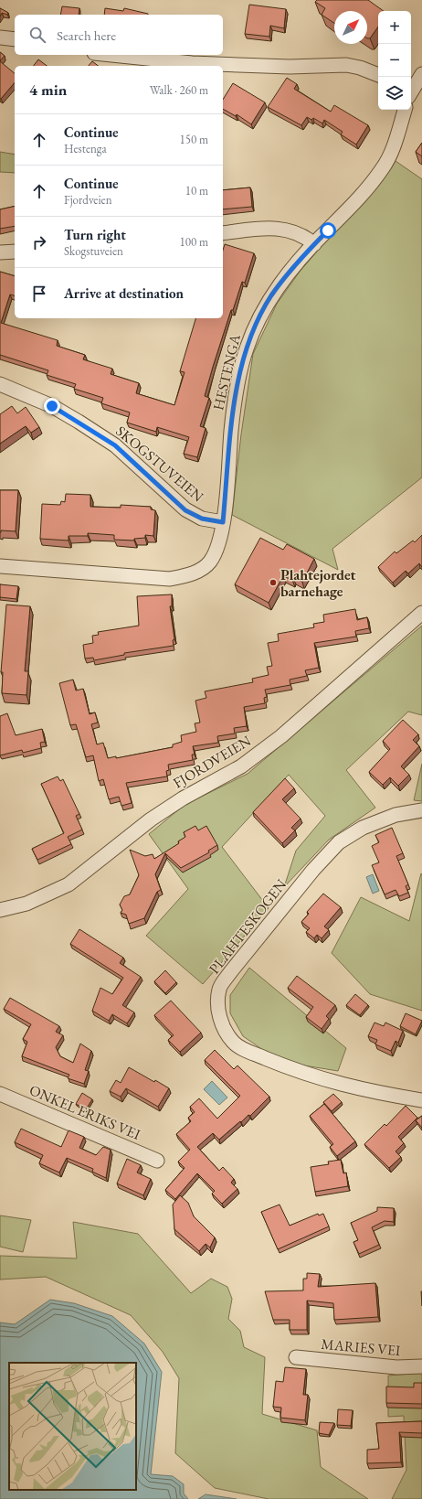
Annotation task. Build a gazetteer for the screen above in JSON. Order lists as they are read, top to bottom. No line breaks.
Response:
{"streets":{"street":["HESTENGA","SKOGSTUVEIEN","FJORDVEIEN","PLAHTESKOGEN","ONKEL ERIKS VEI","MARIES VEI"]},"crossings":[["HESTENGA","SKOGSTUVEIEN"]],"places":["Plahtejordet barnehage"],"north":"top right","page":{"map_buttons":["+","−"],"search":"Search here","heading":["4 min","Walk · 260 m"],"list":[["Continue","Hestenga","150 m"],["Continue","Fjordveien","10 m"],["Turn right","Skogstuveien","100 m"],"Arrive at destination"]}}
